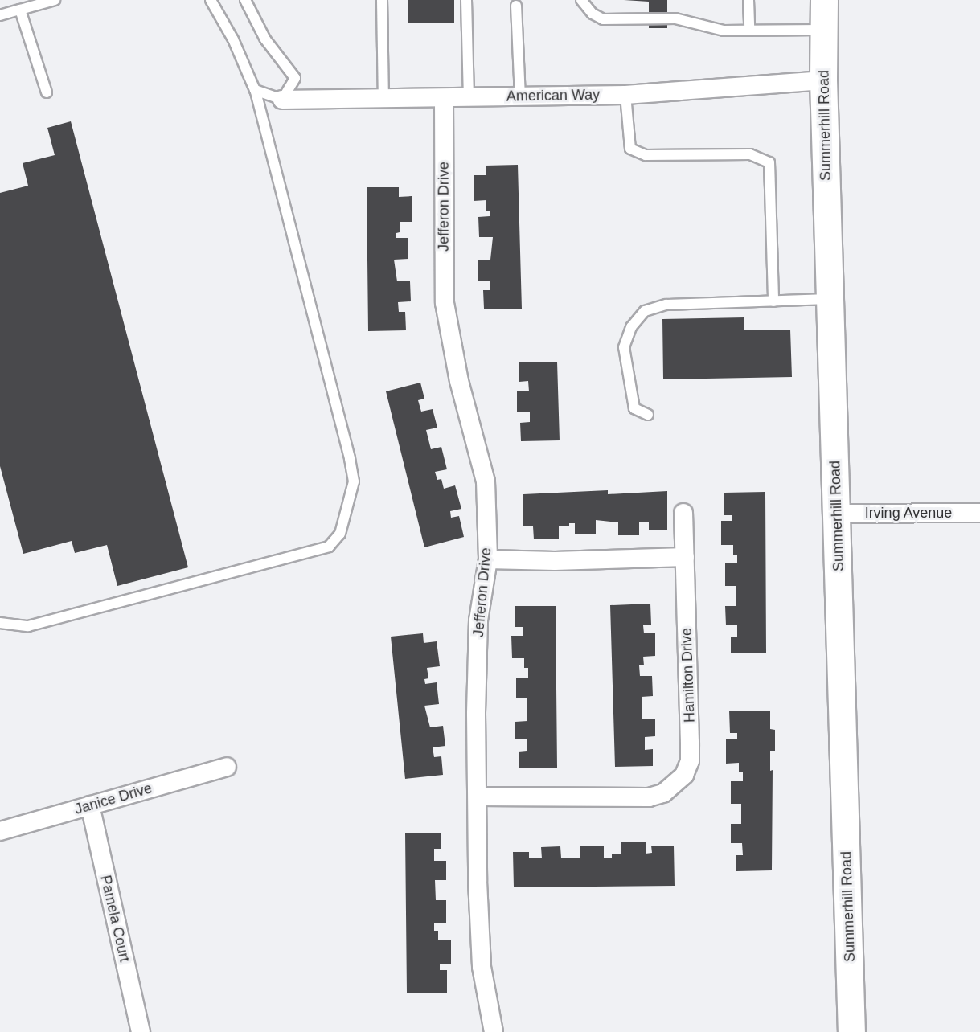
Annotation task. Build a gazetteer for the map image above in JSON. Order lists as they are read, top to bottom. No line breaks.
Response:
{"streets":{"main road":["Summerhill Road"],"street":["American Way","Jefferon Drive","Irving Avenue","Hamilton Drive","Janice Drive","Pamela Court"]},"crossings":[["American Way","Summerhill Road"],["American Way","Jefferon Drive"],["Summerhill Road","Irving Avenue"],["Jefferon Drive","Hamilton Drive"],["Janice Drive","Pamela Court"]]}
